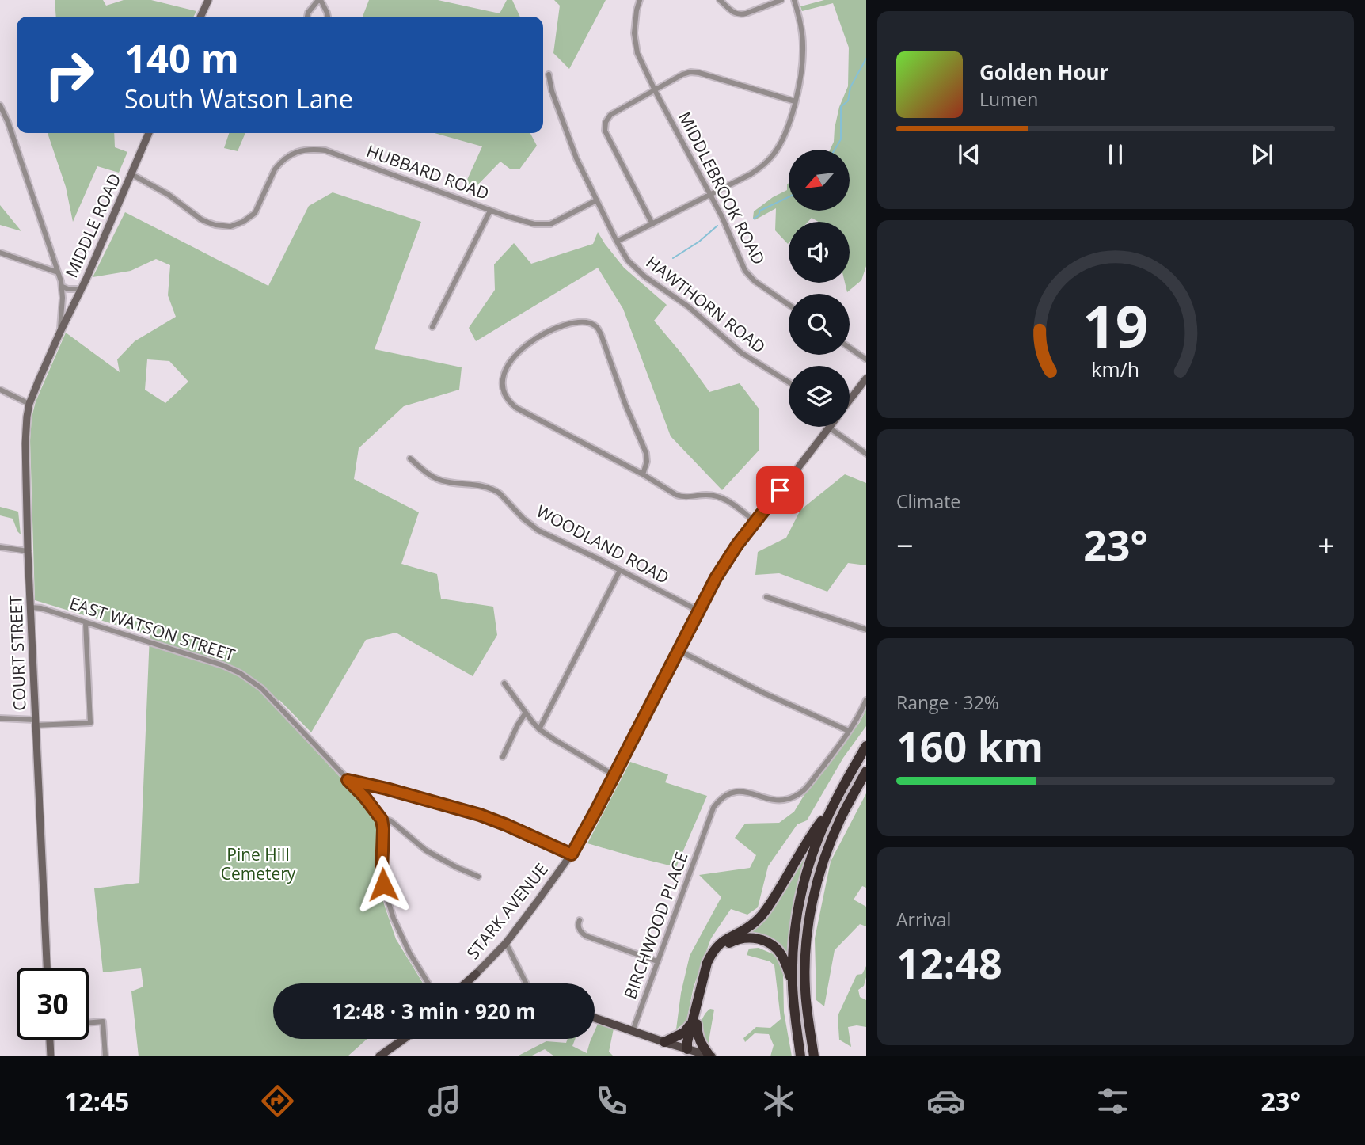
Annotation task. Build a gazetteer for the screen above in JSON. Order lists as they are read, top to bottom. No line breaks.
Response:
{"streets":{"main road":["STARK AVENUE"],"street":["HUBBARD ROAD","MIDDLEBROOK ROAD","MIDDLE ROAD","HAWTHORN ROAD","WOODLAND ROAD","EAST WATSON STREET","COURT STREET","BIRCHWOOD PLACE"]},"crossings":[["HUBBARD ROAD","MIDDLE ROAD"],["HUBBARD ROAD","HAWTHORN ROAD"],["MIDDLE ROAD","COURT STREET"],["WOODLAND ROAD","STARK AVENUE"],["EAST WATSON STREET","COURT STREET"]],"parks":["Pine Hill Cemetery"],"north":"bottom left","page":{"turn":["140 m","South Watson Lane"],"song":["Golden Hour","Lumen"],"tile":["Climate",["Range · 32%","160 km"],["Arrival","12:48"]],"heat":["−","23°","+"],"limit":"30","trip":"12:48 · 3 min · 920 m","tabs":["12:45","23°"],"gauge":["19","km/h"]}}
